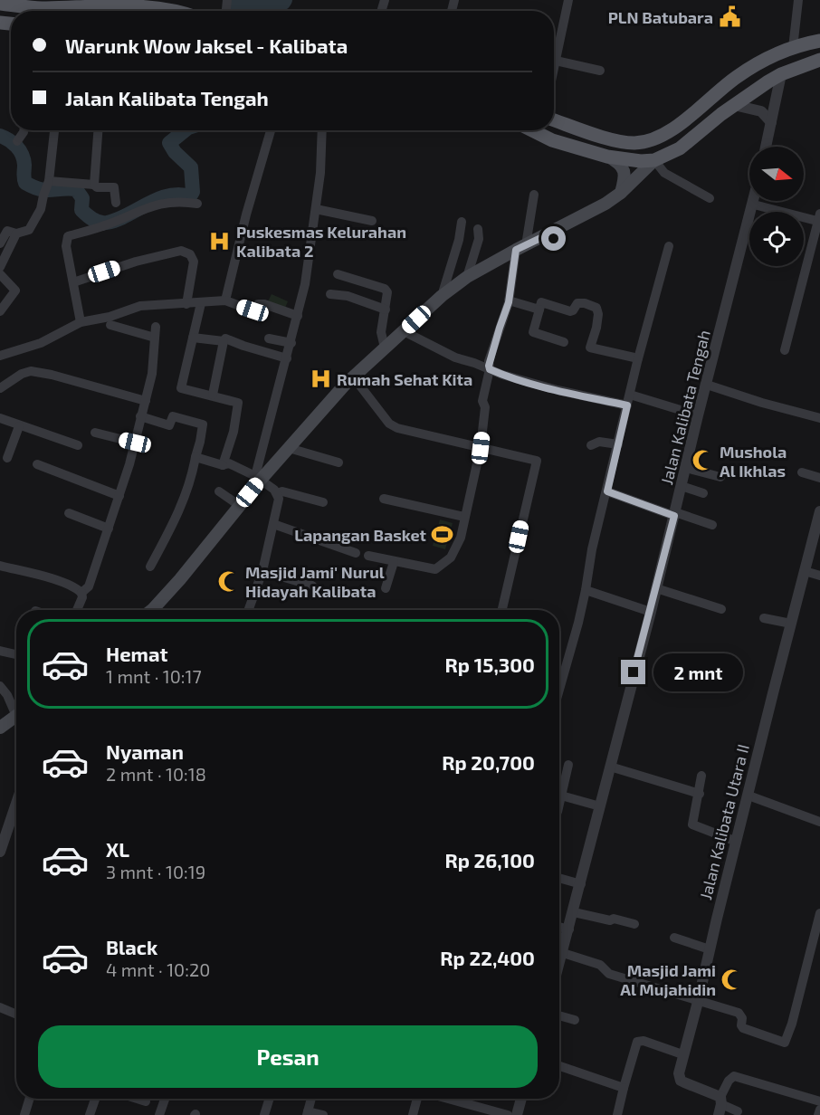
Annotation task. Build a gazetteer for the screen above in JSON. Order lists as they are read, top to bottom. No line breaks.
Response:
{"streets":{"street":["Jalan Kalibata Tengah","Jalan Kalibata Utara II"]},"places":{"public building":["PLN Batubara"],"hospital":["Puskesmas Kelurahan Kalibata 2","Rumah Sehat Kita"],"mosque":["Mushola Al Ikhlas","Masjid Jami' Nurul Hidayah Kalibata","Masjid Jami Al Mujahidin"],"sports":["Lapangan Basket"]},"north":"right","page":{"banner":["Warunk Wow Jaksel - Kalibata","Jalan Kalibata Tengah"],"list":[{"name":"Hemat","note":"1 mnt · 10:17","value":"Rp 15,300"},{"name":"Nyaman","note":"2 mnt · 10:18","value":"Rp 20,700"},{"name":"XL","note":"3 mnt · 10:19","value":"Rp 26,100"},{"name":"Black","note":"4 mnt · 10:20","value":"Rp 22,400"}],"bubble":"2 mnt","buttons":"Pesan"}}
